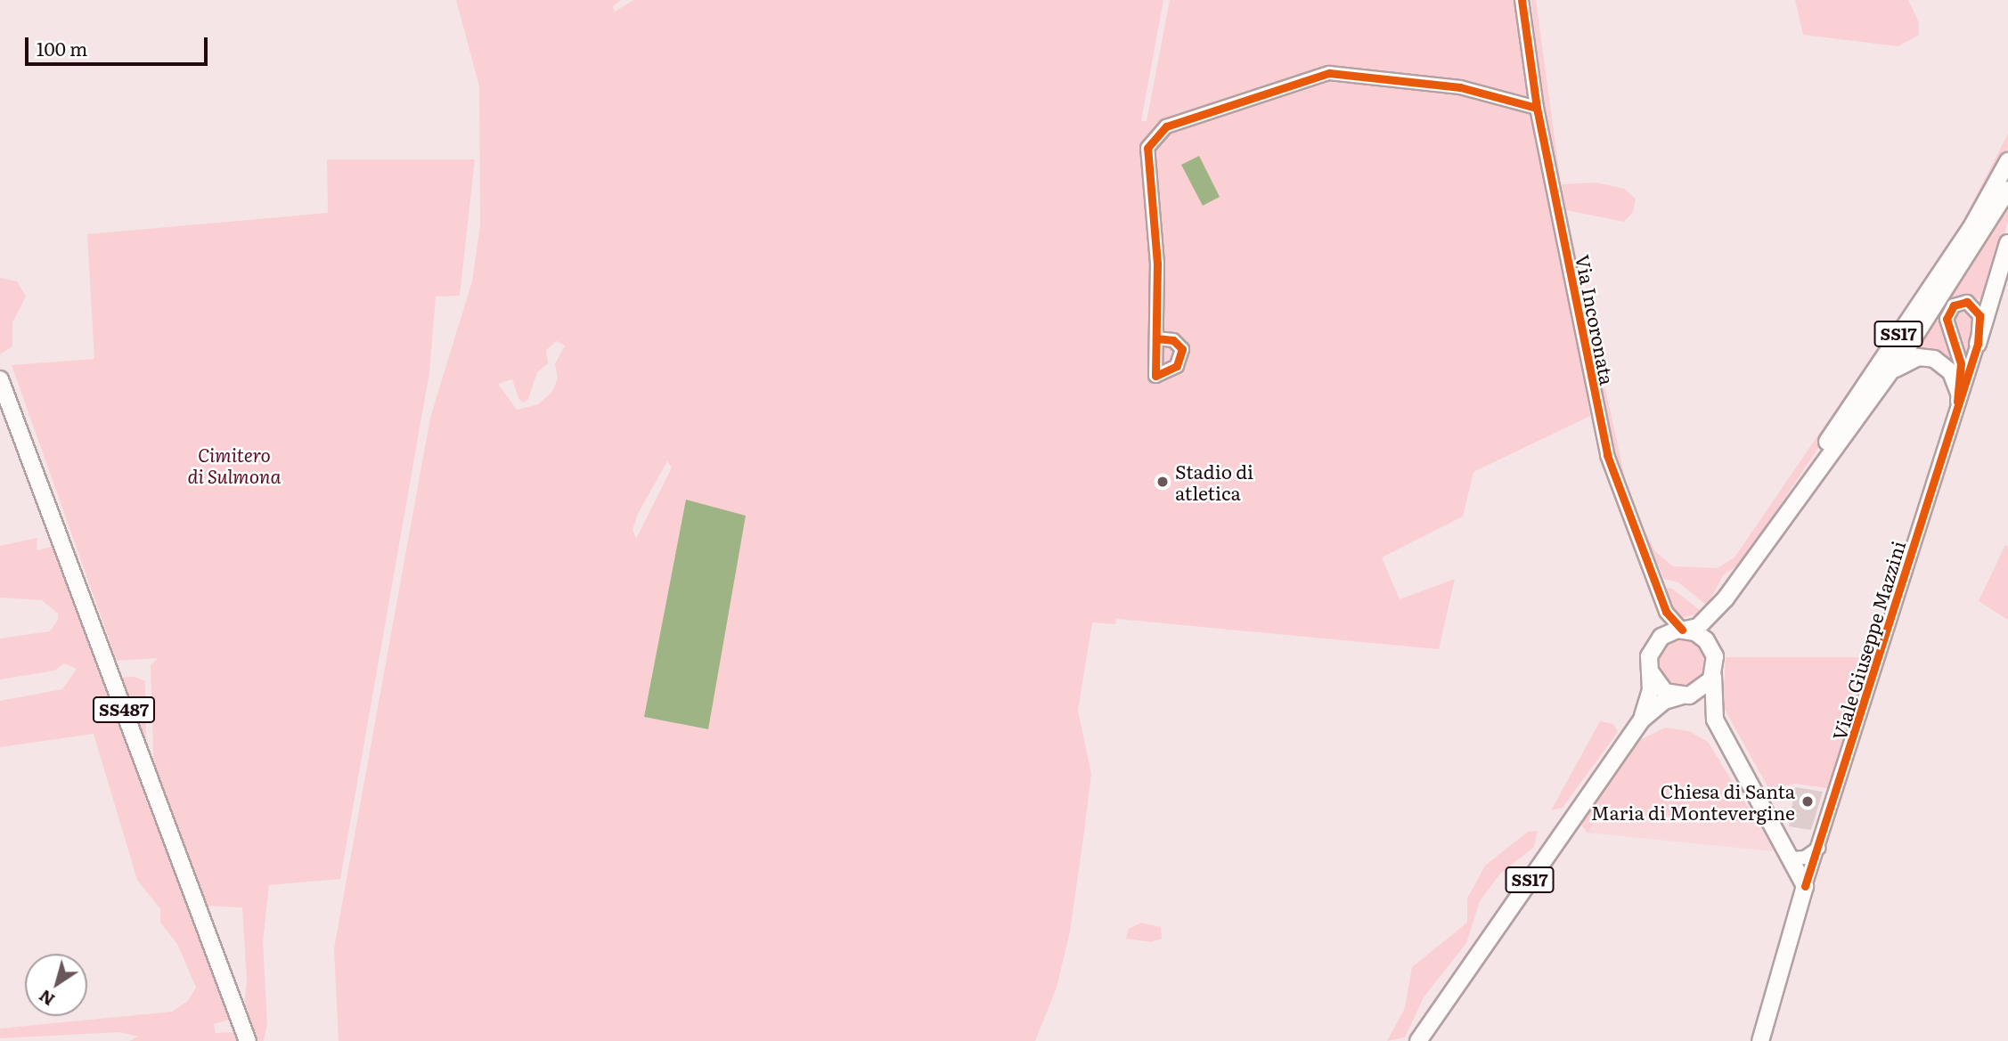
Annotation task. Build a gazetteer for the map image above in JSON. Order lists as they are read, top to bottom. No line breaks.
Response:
{"streets":{"main road":["SS17","Viale Giuseppe Mazzini","SS487"],"street":["Via Incoronata"]},"crossings":[["Via Incoronata","SS17"]],"parks":["Cimitero di Sulmona"],"places":["Stadio di atletica","Chiesa di Santa Maria di Montevergine"],"scale_bar":"100 m","north":"bottom left"}
